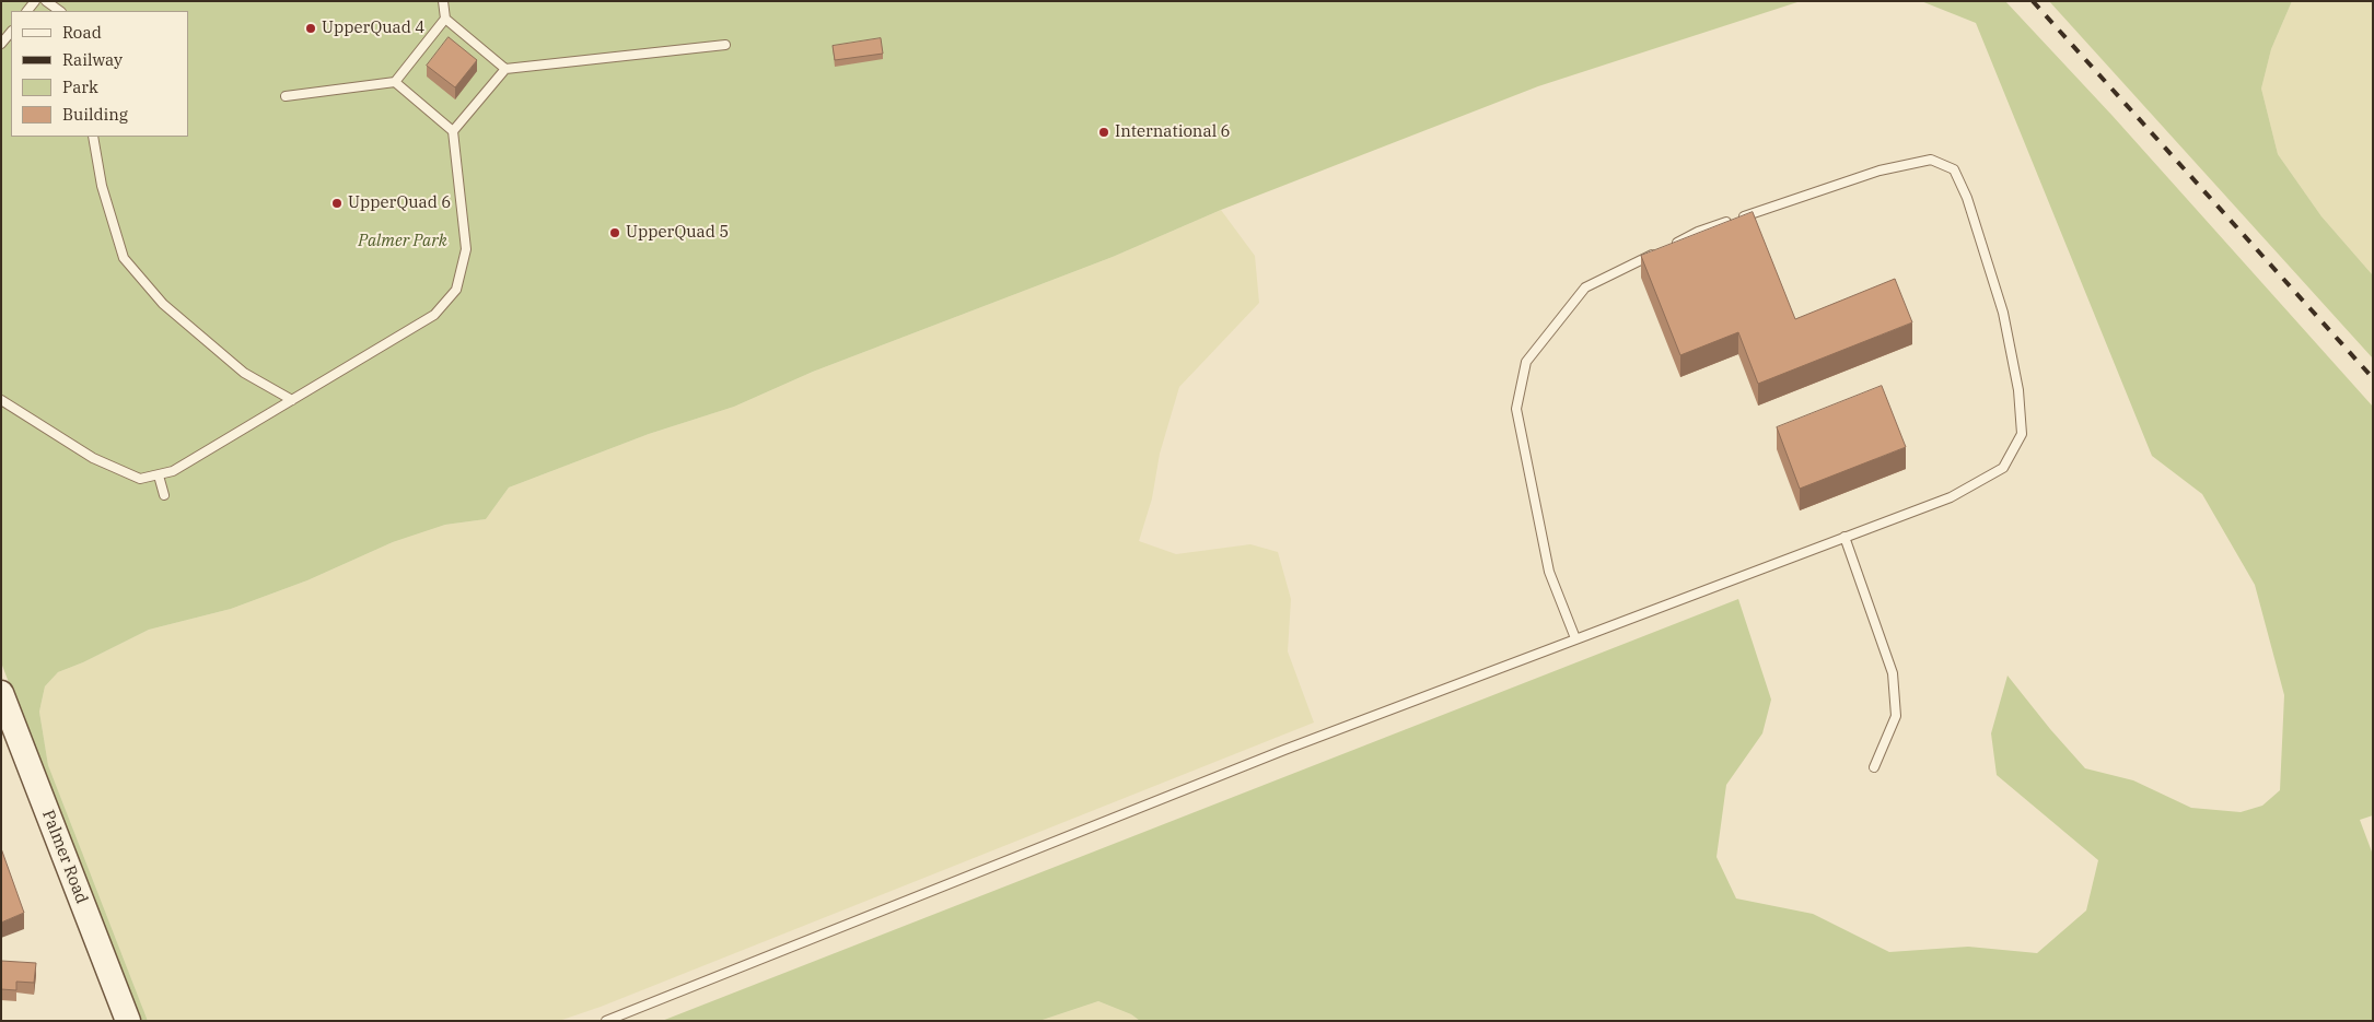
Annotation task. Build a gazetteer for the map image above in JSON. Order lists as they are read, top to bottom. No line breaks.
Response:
{"streets":{"street":["Palmer Road"]},"parks":["Palmer Park"],"places":["UpperQuad 4","International 6","UpperQuad 6","UpperQuad 5"],"legend":["Road","Railway","Park","Building"]}
